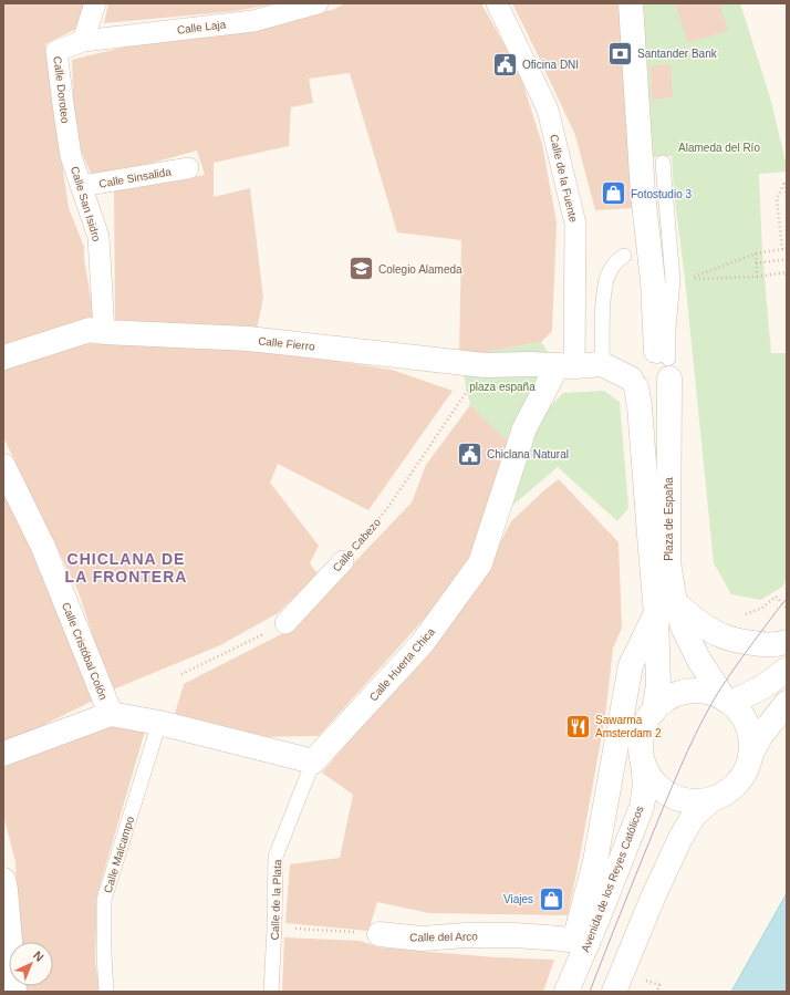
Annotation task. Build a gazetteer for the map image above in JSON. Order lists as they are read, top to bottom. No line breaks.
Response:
{"streets":{"street":["Calle Laja","Calle Doroteo","Calle Sinsalida","Calle de la Fuente","Calle San Isidro","Calle Fierro","Plaza de España","Calle Cabezo","Calle Cristóbal Colón","Calle Huerta Chica","Avenida de los Reyes Católicos","Calle del Arco"],"lane":["Calle Malcampo","Calle de la Plata"]},"crossings":[["Calle Laja","Calle Doroteo"],["Calle Doroteo","Calle San Isidro"],["Calle Sinsalida","Calle San Isidro"],["Calle de la Fuente","Calle Fierro"],["Calle de la Fuente","Calle Huerta Chica"],["Calle San Isidro","Calle Fierro"],["Calle Fierro","Calle Cabezo"],["Calle Fierro","Calle Huerta Chica"],["Plaza de España","Avenida de los Reyes Católicos"],["Calle Huerta Chica","Calle de la Plata"],["Avenida de los Reyes Católicos","Calle del Arco"]],"districts":["CHICLANA DE LA FRONTERA"],"parks":["Alameda del Río","plaza españa"],"places":{"bank":["Santander Bank"],"public building":["Oficina DNI","Chiclana Natural"],"shop":["Fotostudio 3","Viajes"],"school or university":["Colegio Alameda"],"restaurant":["Sawarma Amsterdam 2"]},"north":"top right"}
